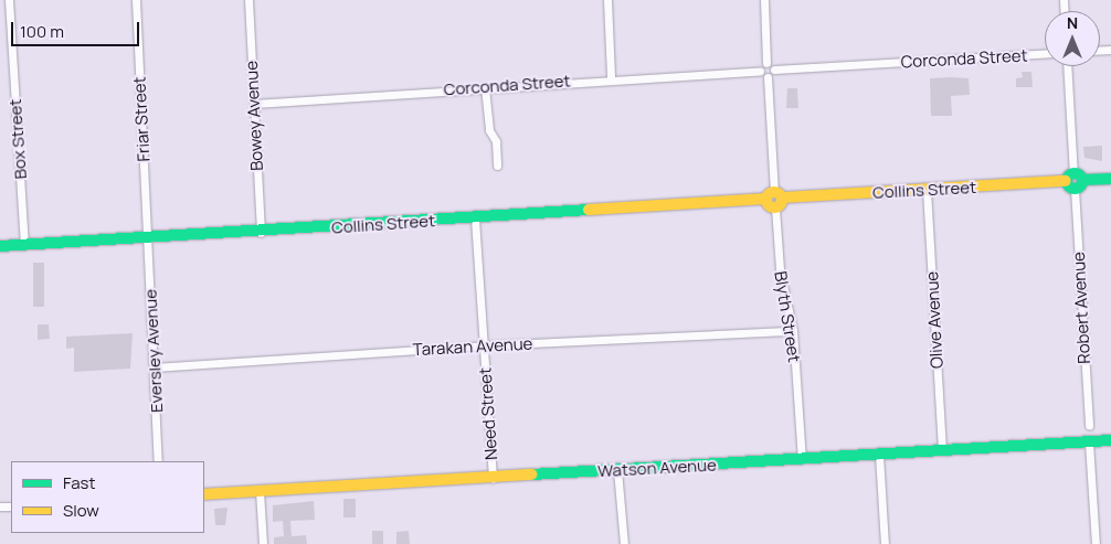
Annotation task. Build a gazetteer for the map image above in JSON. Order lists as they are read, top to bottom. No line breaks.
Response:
{"streets":{"street":["Corconda Street","Bowey Avenue","Friar Street","Box Street","Collins Street","Robert Avenue","Blyth Street","Olive Avenue","Tarakan Avenue","Eversley Avenue","Need Street","Watson Avenue"]},"crossings":[["Corconda Street","Bowey Avenue"],["Bowey Avenue","Collins Street"],["Friar Street","Collins Street"],["Friar Street","Eversley Avenue"],["Box Street","Collins Street"],["Collins Street","Robert Avenue"],["Collins Street","Olive Avenue"],["Collins Street","Eversley Avenue"],["Collins Street","Need Street"],["Blyth Street","Tarakan Avenue"],["Blyth Street","Watson Avenue"],["Olive Avenue","Watson Avenue"],["Tarakan Avenue","Eversley Avenue"],["Tarakan Avenue","Need Street"],["Need Street","Watson Avenue"]],"legend":["Fast","Slow"],"scale_bar":"100 m","north":"top"}
